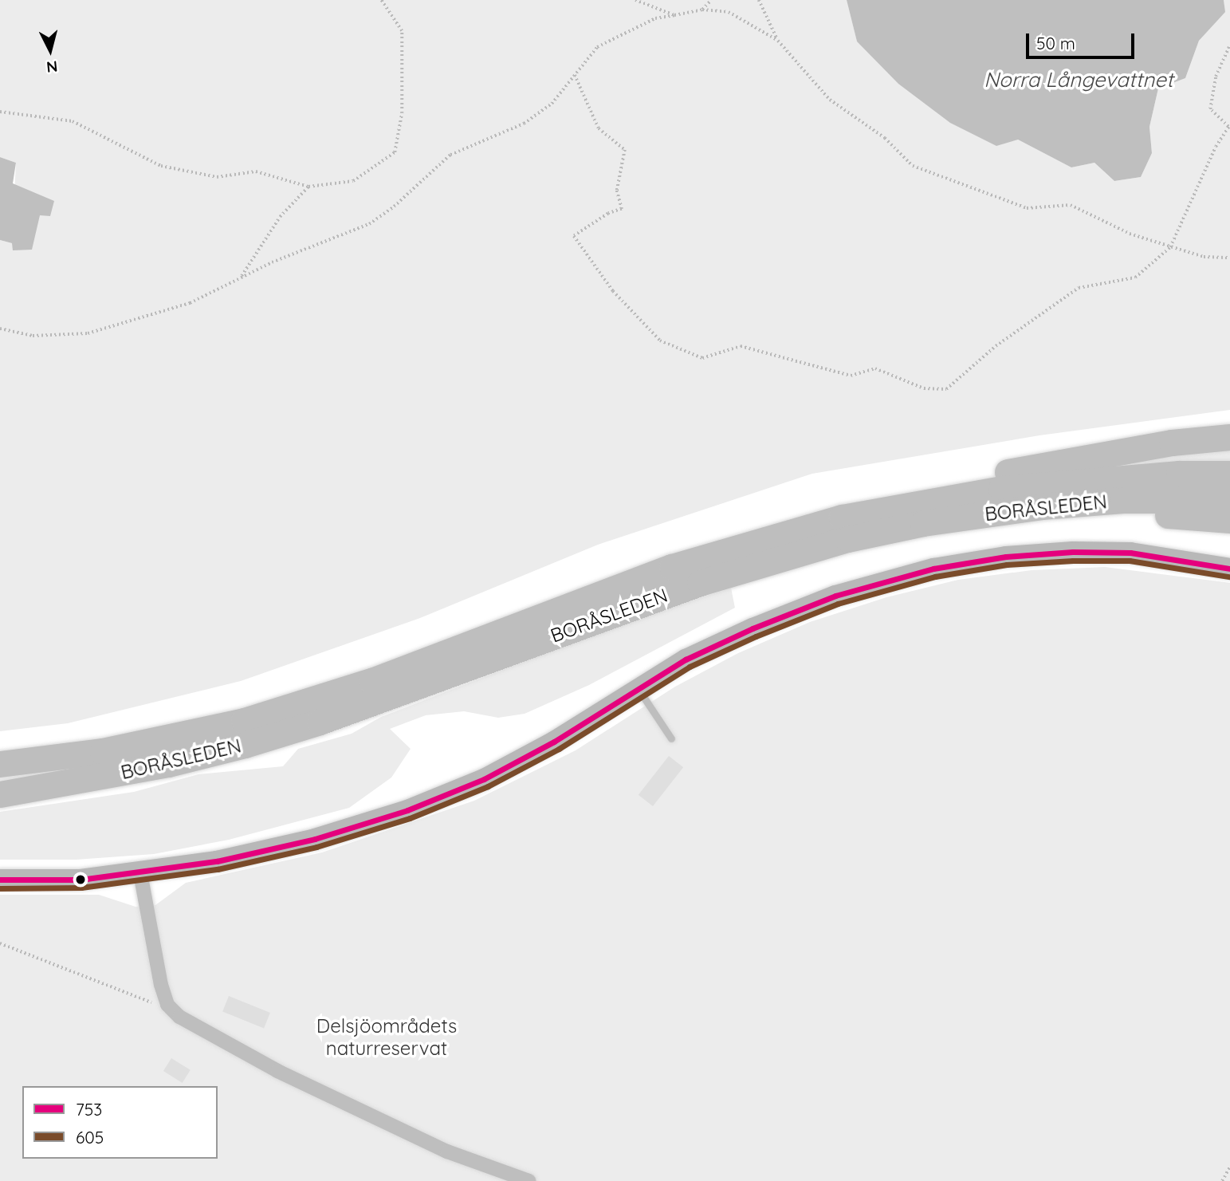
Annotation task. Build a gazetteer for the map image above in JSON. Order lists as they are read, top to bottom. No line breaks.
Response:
{"streets":{"highway":["BORÅSLEDEN"]},"water":["Norra Långevattnet"],"parks":["Delsjöområdets naturreservat"],"lines":["transit line 753","transit line 605"],"legend":["753","605"],"scale_bar":"50 m","north":"bottom"}
